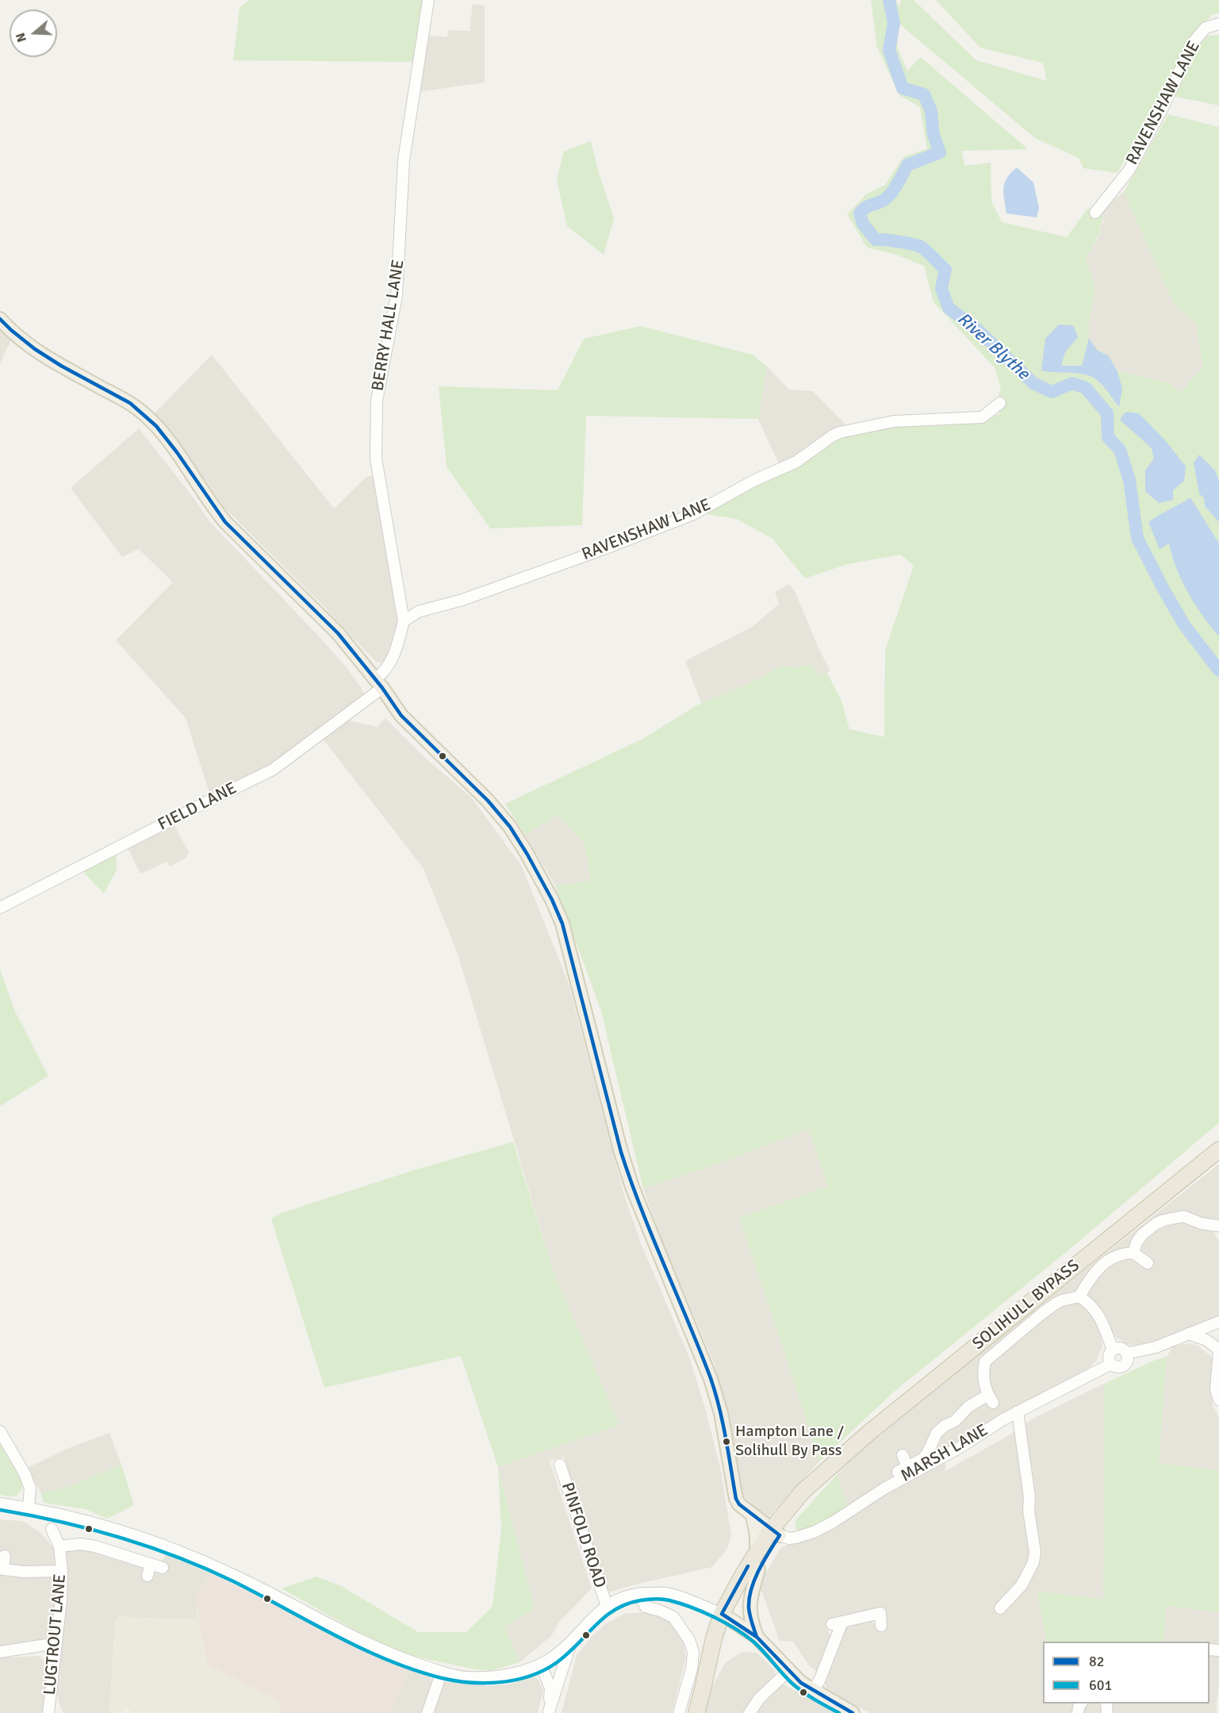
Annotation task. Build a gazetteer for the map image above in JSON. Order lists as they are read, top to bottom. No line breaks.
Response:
{"streets":{"highway":["SOLIHULL BYPASS"],"street":["RAVENSHAW LANE","BERRY HALL LANE","FIELD LANE","MARSH LANE","PINFOLD ROAD","LUGTROUT LANE"]},"crossings":[["RAVENSHAW LANE","BERRY HALL LANE"],["SOLIHULL BYPASS","MARSH LANE"]],"water":["River Blythe"],"places":["Hampton Lane / Solihull By Pass"],"lines":["transit line 82","transit line 601"],"legend":["82","601"],"north":"left"}
